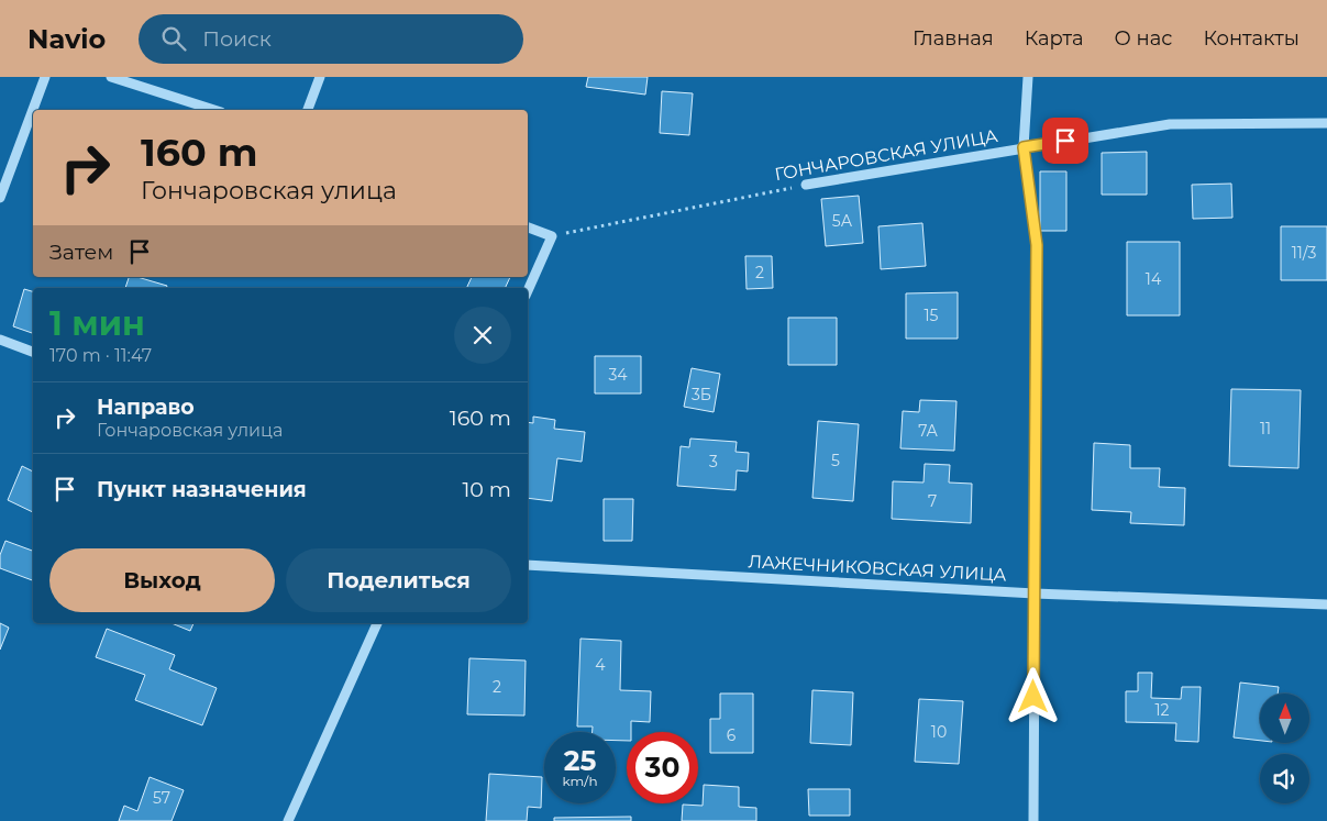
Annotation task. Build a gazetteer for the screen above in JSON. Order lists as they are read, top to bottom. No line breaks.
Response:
{"streets":{"street":["ГОНЧАРОВСКАЯ УЛИЦА","ЛАЖЕЧНИКОВСКАЯ УЛИЦА"]},"house_numbers":["5А","11/3","2","14","15","34","3Б","11","7А","5","3","7","4","2","12","10","6","57"],"north":"top","page":{"header":"Navio","search":"Поиск","nav":["Главная","Карта","О нас","Контакты"],"turn":["160 m","Гончаровская улица"],"then":"Затем","heading":["1 мин","170 m · 11:47"],"list":[{"name":"Направо","note":"Гончаровская улица","value":"160 m"},{"name":"Пункт назначения","value":"10 m"}],"buttons":["Выход","Поделиться"],"speed":"25 km/h","limit":"30"}}
